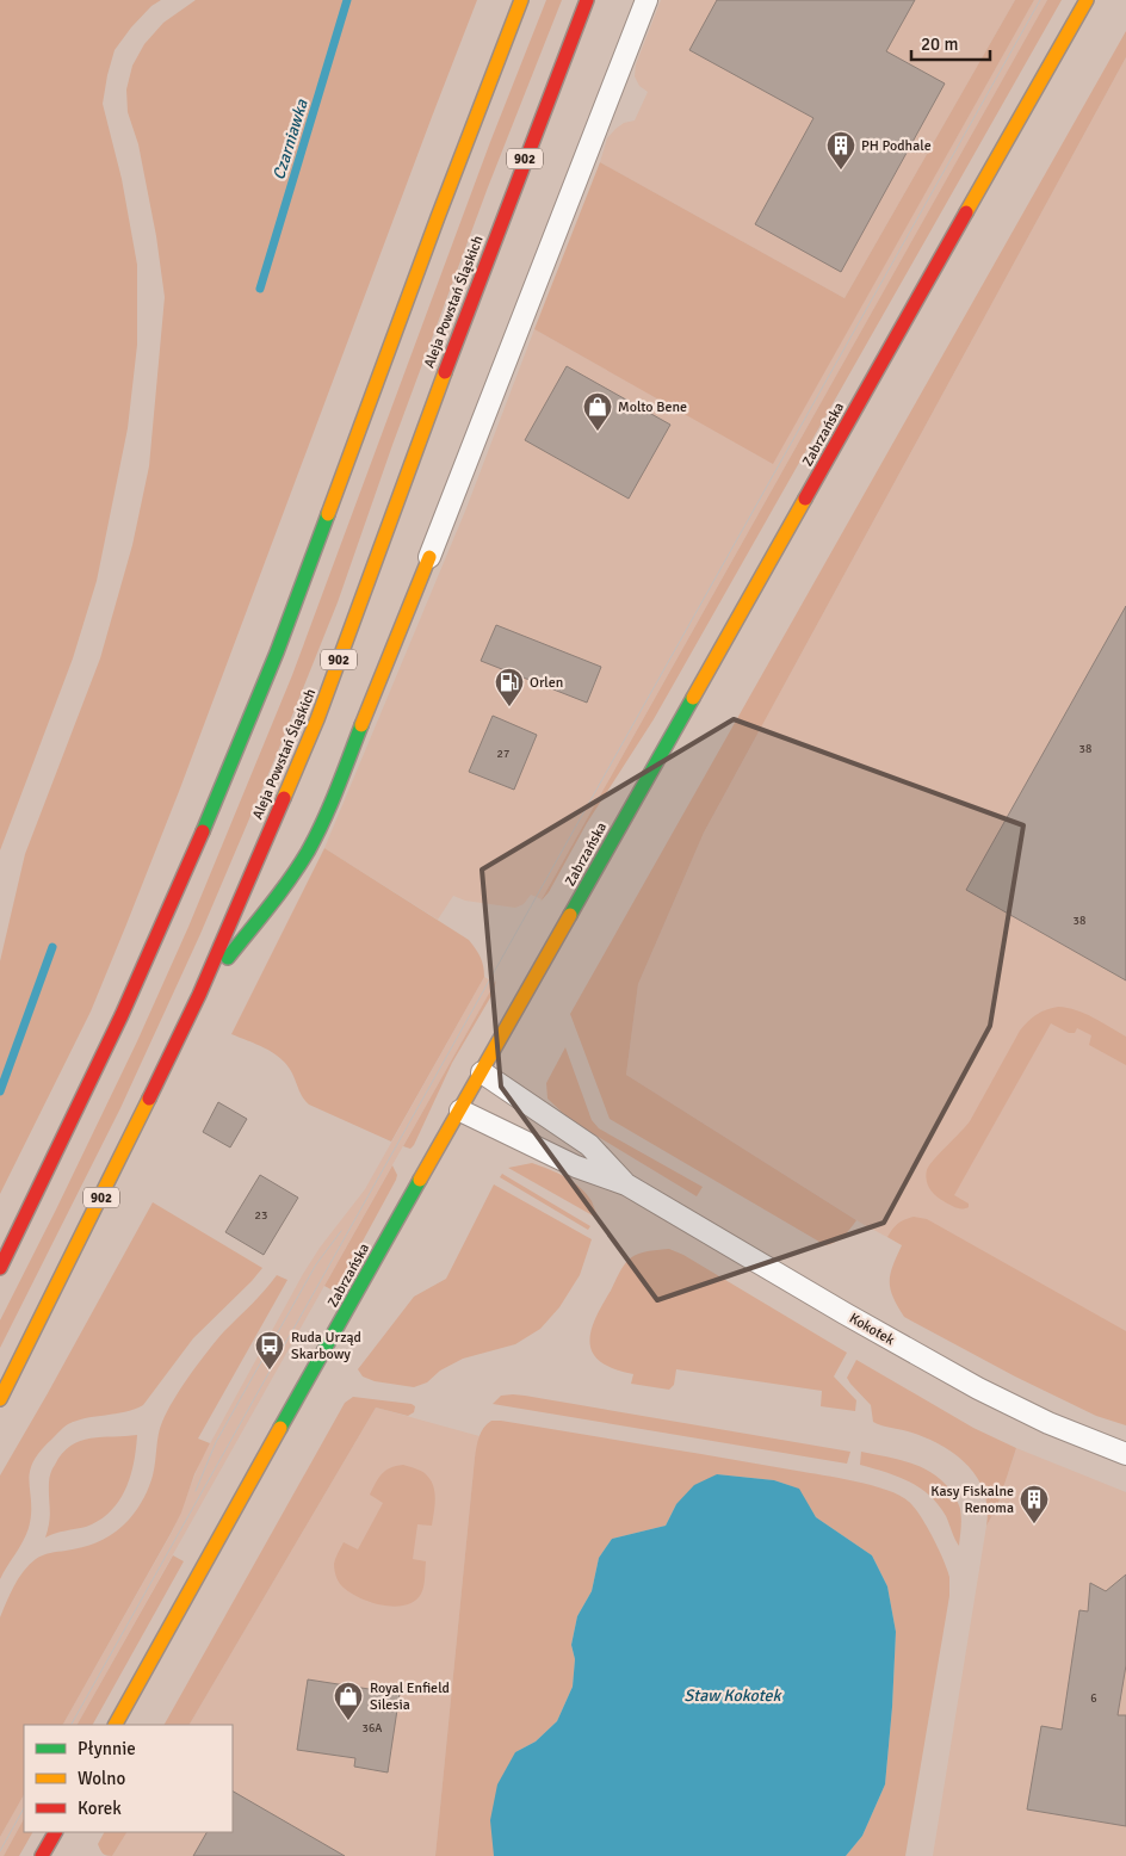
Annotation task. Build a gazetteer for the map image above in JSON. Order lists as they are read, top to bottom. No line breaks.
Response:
{"streets":{"main road":["902","Aleja Powstań Śląskich","Zabrzańska"],"street":["Kokotek"]},"crossings":[["Zabrzańska","Kokotek"]],"water":["Czarniawka","Staw Kokotek"],"places":{"building":["PH Podhale","Kasy Fiskalne Renoma"],"shop":["Molto Bene","Royal Enfield Silesia"],"fuel station":["Orlen"],"bus stop":["Ruda Urząd Skarbowy"]},"house_numbers":["38","27","38","23","6","36A"],"legend":["Płynnie","Wolno","Korek"],"scale_bar":"20 m"}
